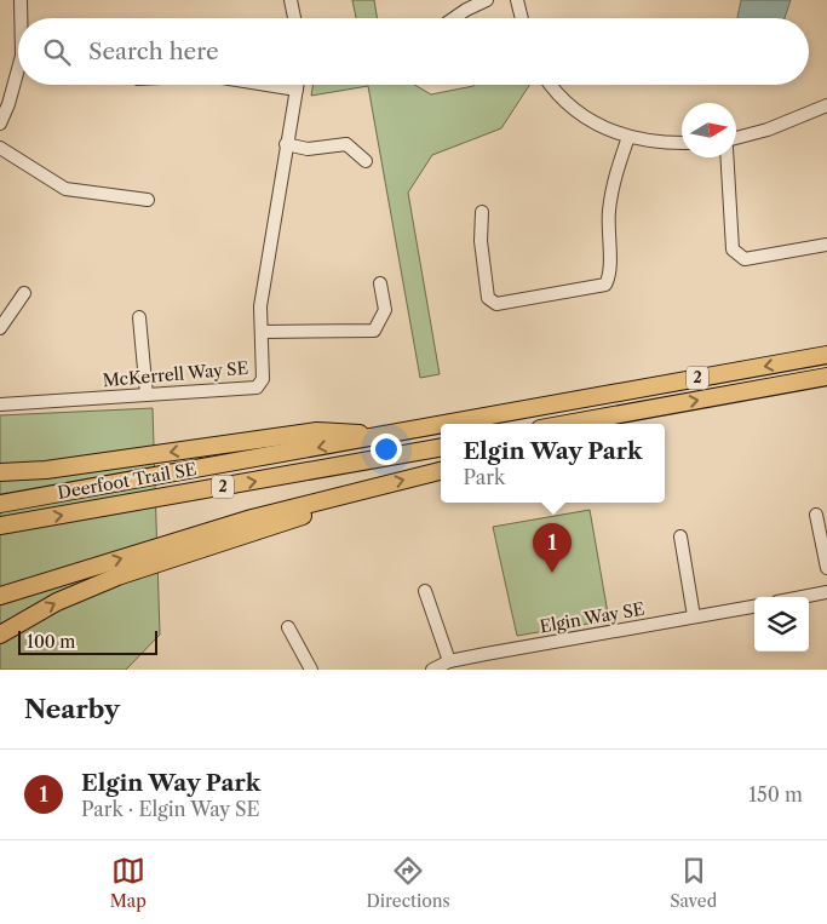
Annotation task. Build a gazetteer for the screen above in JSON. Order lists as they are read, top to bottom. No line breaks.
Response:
{"streets":{"highway":["2","Deerfoot Trail SE"],"street":["McKerrell Way SE","Elgin Way SE"]},"scale_bar":"100 m","north":"right","page":{"search":"Search here","popup":["Elgin Way Park","Park"],"pins":"1","scale":"100 m","heading":"Nearby","list":[{"mark":"1","name":"Elgin Way Park","note":"Park · Elgin Way SE","value":"150 m"}],"nav":["Map","Directions","Saved"]}}
